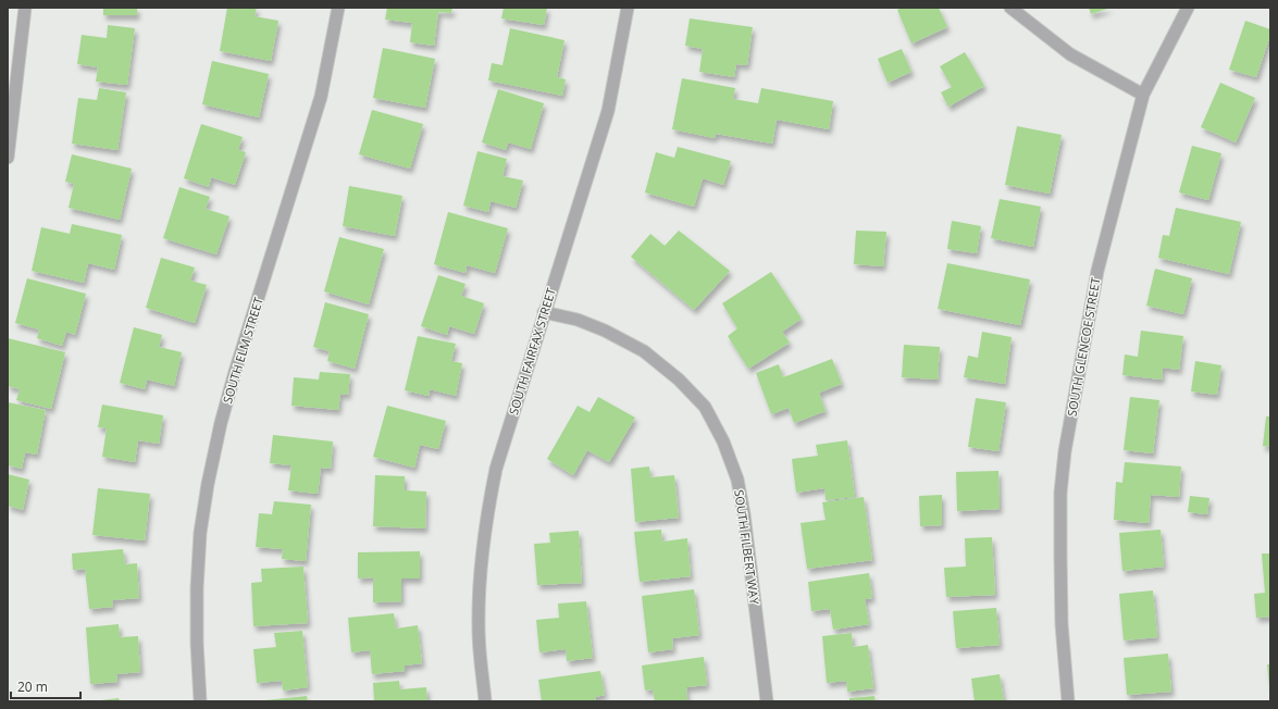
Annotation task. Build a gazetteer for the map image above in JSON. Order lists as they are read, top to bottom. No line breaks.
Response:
{"streets":{"street":["SOUTH GLENCOE STREET","SOUTH ELM STREET","SOUTH FAIRFAX STREET","SOUTH FILBERT WAY"]},"crossings":[["SOUTH FAIRFAX STREET","SOUTH FILBERT WAY"]],"scale_bar":"20 m"}
